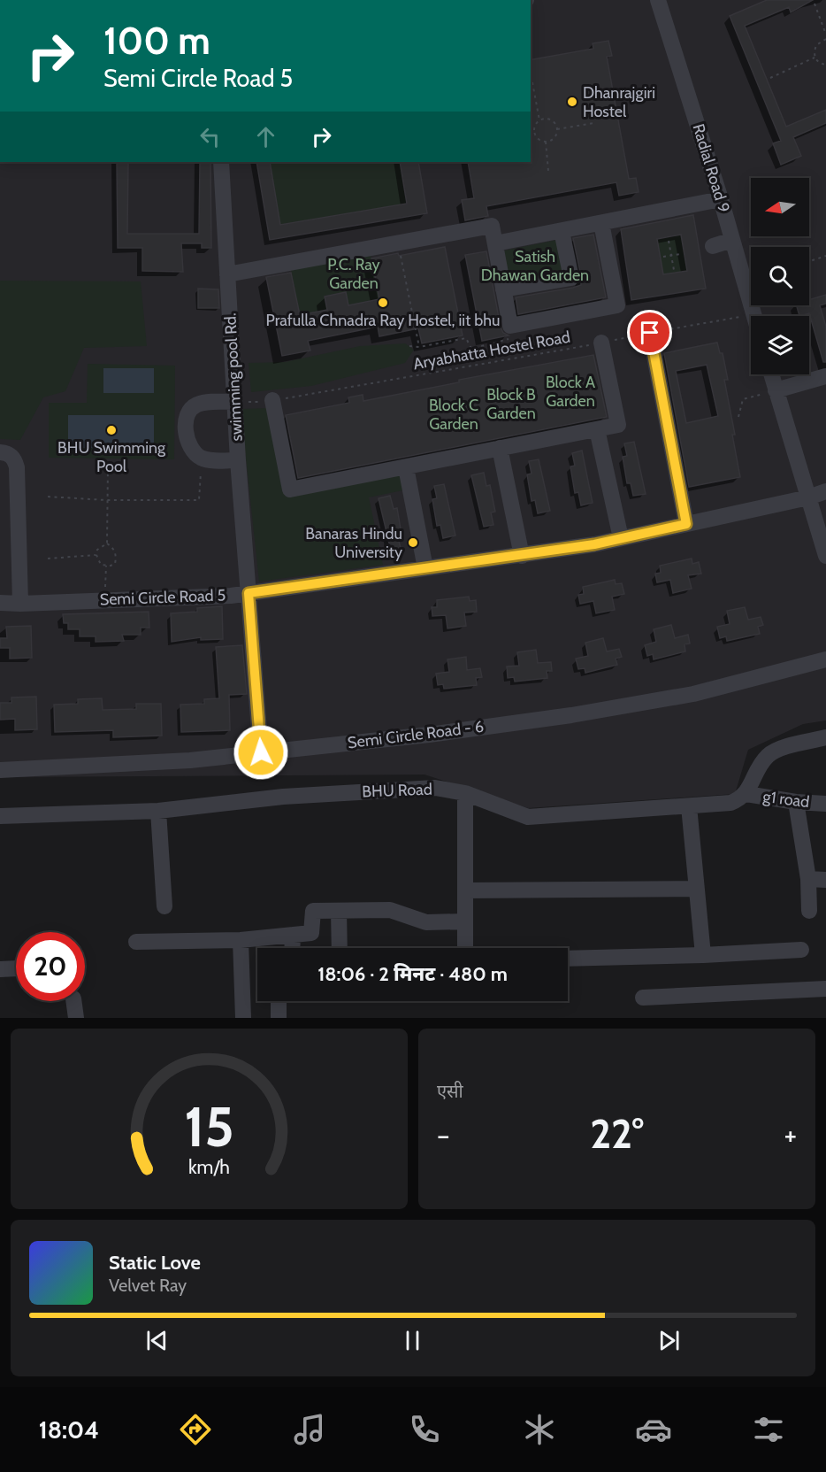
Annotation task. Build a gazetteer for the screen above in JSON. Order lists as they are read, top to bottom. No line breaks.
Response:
{"streets":{"street":["Radial Road 9","swimming pool Rd.","Semi Circle Road 5","Semi Circle Road - 6","BHU Road","g1 road"],"path":["Aryabhatta Hostel Road"]},"crossings":[["Radial Road 9","Aryabhatta Hostel Road"],["Aryabhatta Hostel Road","swimming pool Rd."],["swimming pool Rd.","Semi Circle Road 5"],["swimming pool Rd.","Semi Circle Road - 6"],["BHU Road","g1 road"]],"parks":["Satish Dhawan Garden","P.C. Ray Garden","Block A Garden","Block B Garden","Block C Garden"],"places":["Dhanrajgiri Hostel","Prafulla Chnadra Ray Hostel, iit bhu","BHU Swimming Pool","Banaras Hindu University"],"north":"left","page":{"turn":["100 m","Semi Circle Road 5"],"limit":"20","trip":"18:06 · 2 मिनट · 480 m","tile":"एसी","heat":["−","22°","+"],"song":["Static Love","Velvet Ray"],"tabs":"18:04","gauge":["15","km/h"]}}
